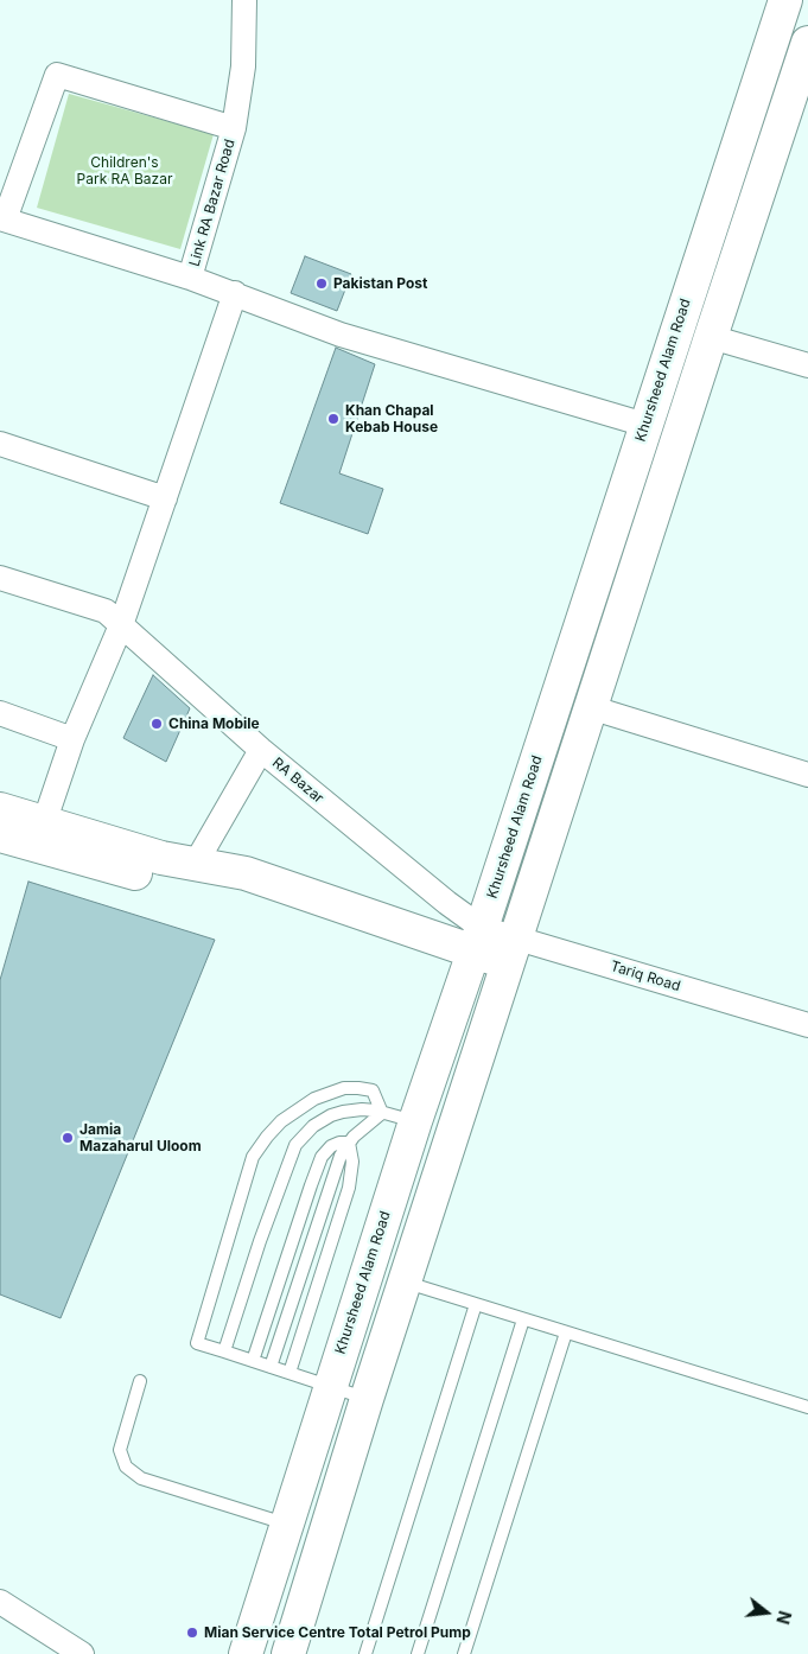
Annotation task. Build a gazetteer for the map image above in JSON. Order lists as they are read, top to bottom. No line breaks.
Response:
{"streets":{"main road":["Khursheed Alam Road"],"street":["Link RA Bazar Road","RA Bazar","Tariq Road"]},"crossings":[["Khursheed Alam Road","RA Bazar"]],"parks":["Children's Park RA Bazar"],"places":["Pakistan Post","Khan Chapal Kebab House","China Mobile","Jamia Mazaharul Uloom","Mian Service Centre Total Petrol Pump"],"north":"right"}
